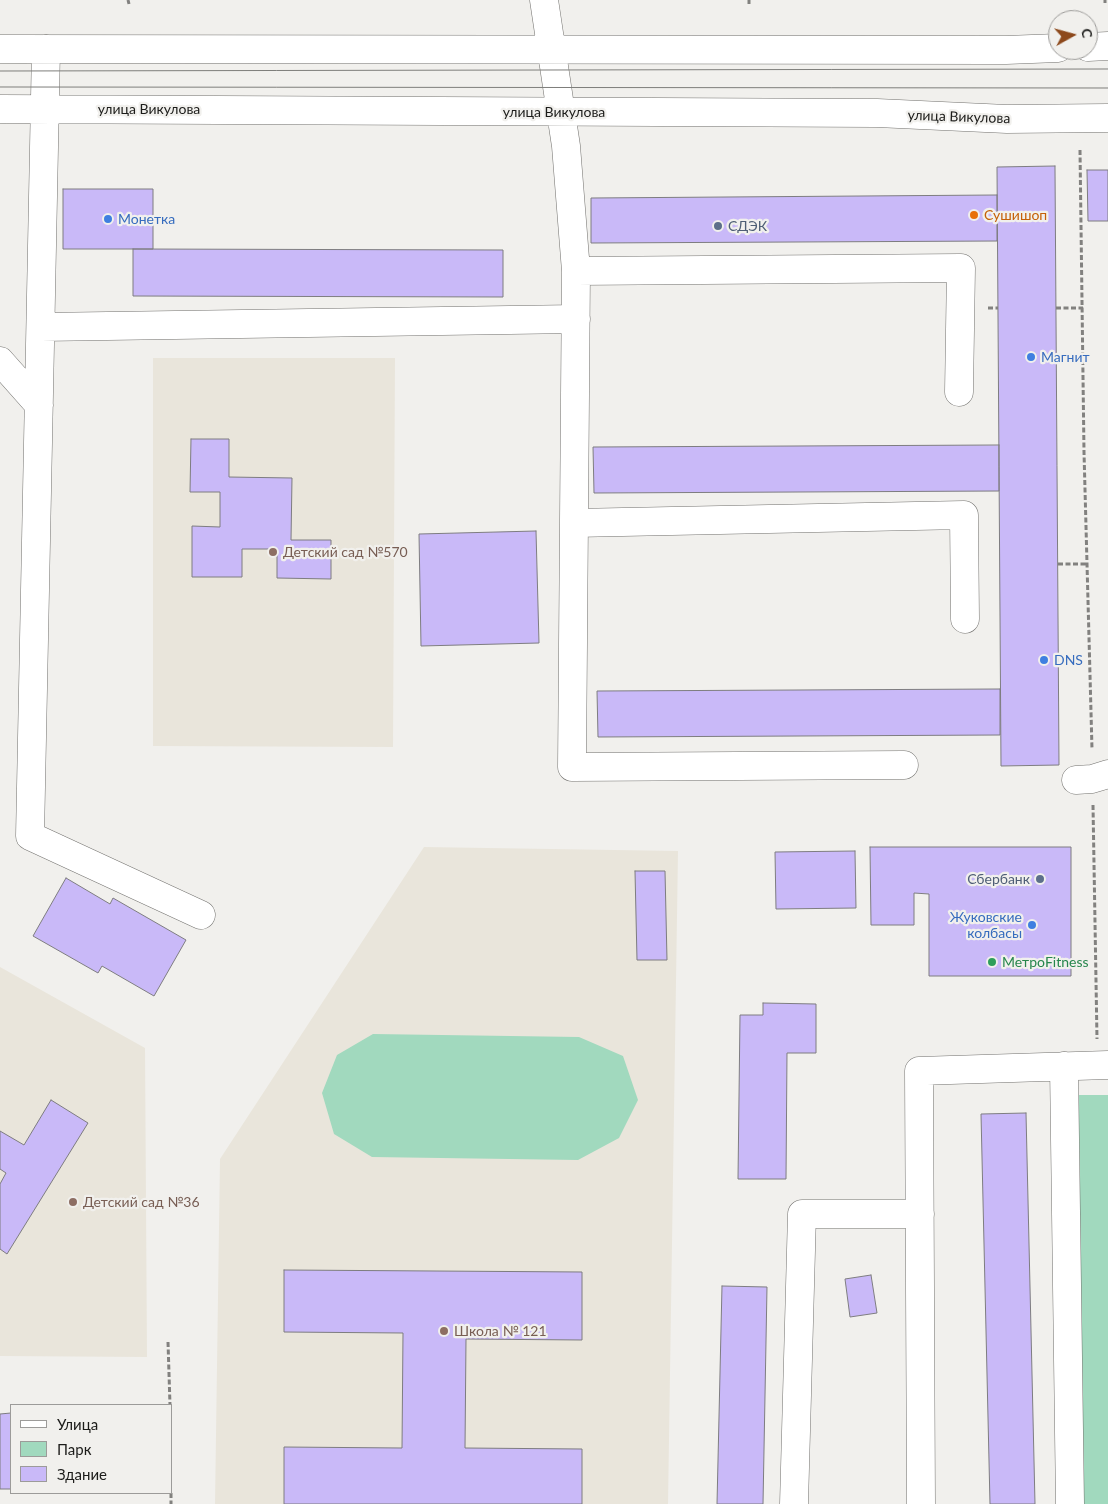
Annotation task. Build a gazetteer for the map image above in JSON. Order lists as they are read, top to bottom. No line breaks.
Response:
{"streets":{"street":["улица Викулова"]},"places":["Сушишоп","Монетка","СДЭК","Магнит","Детский сад №570","DNS","Сбербанк","Жуковские колбасы","МетроFitness","Детский сад №36","Школа № 121"],"legend":["Улица","Парк","Здание"],"north":"right"}
